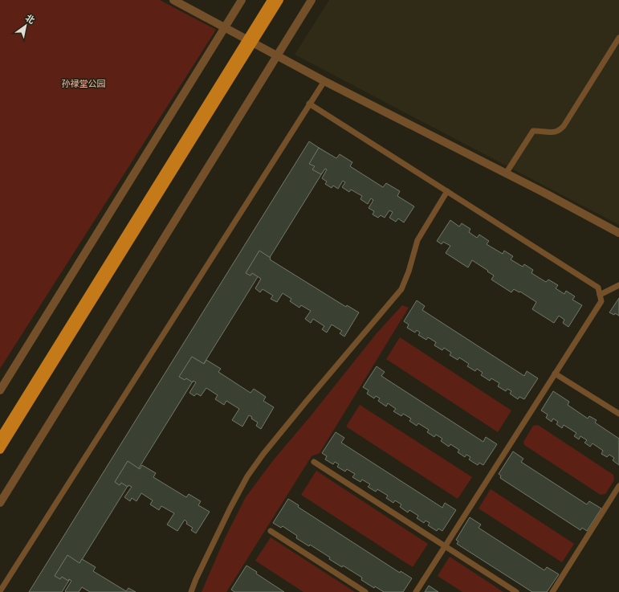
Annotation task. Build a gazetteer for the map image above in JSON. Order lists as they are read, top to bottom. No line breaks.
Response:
{"parks":["孙禄堂公园"],"north":"top right"}
